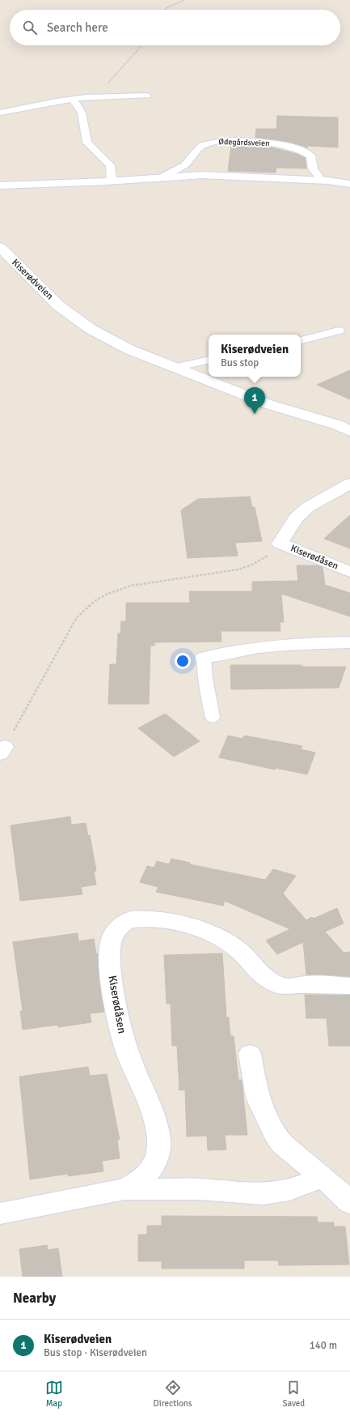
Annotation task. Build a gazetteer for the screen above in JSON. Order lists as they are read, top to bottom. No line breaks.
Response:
{"streets":{"street":["Ødegårdsveien","Kiserødveien","Kiserødåsen"]},"page":{"search":"Search here","popup":["Kiserødveien","Bus stop"],"pins":"1","heading":"Nearby","list":[{"mark":"1","name":"Kiserødveien","note":"Bus stop · Kiserødveien","value":"140 m"}],"nav":["Map","Directions","Saved"]}}
